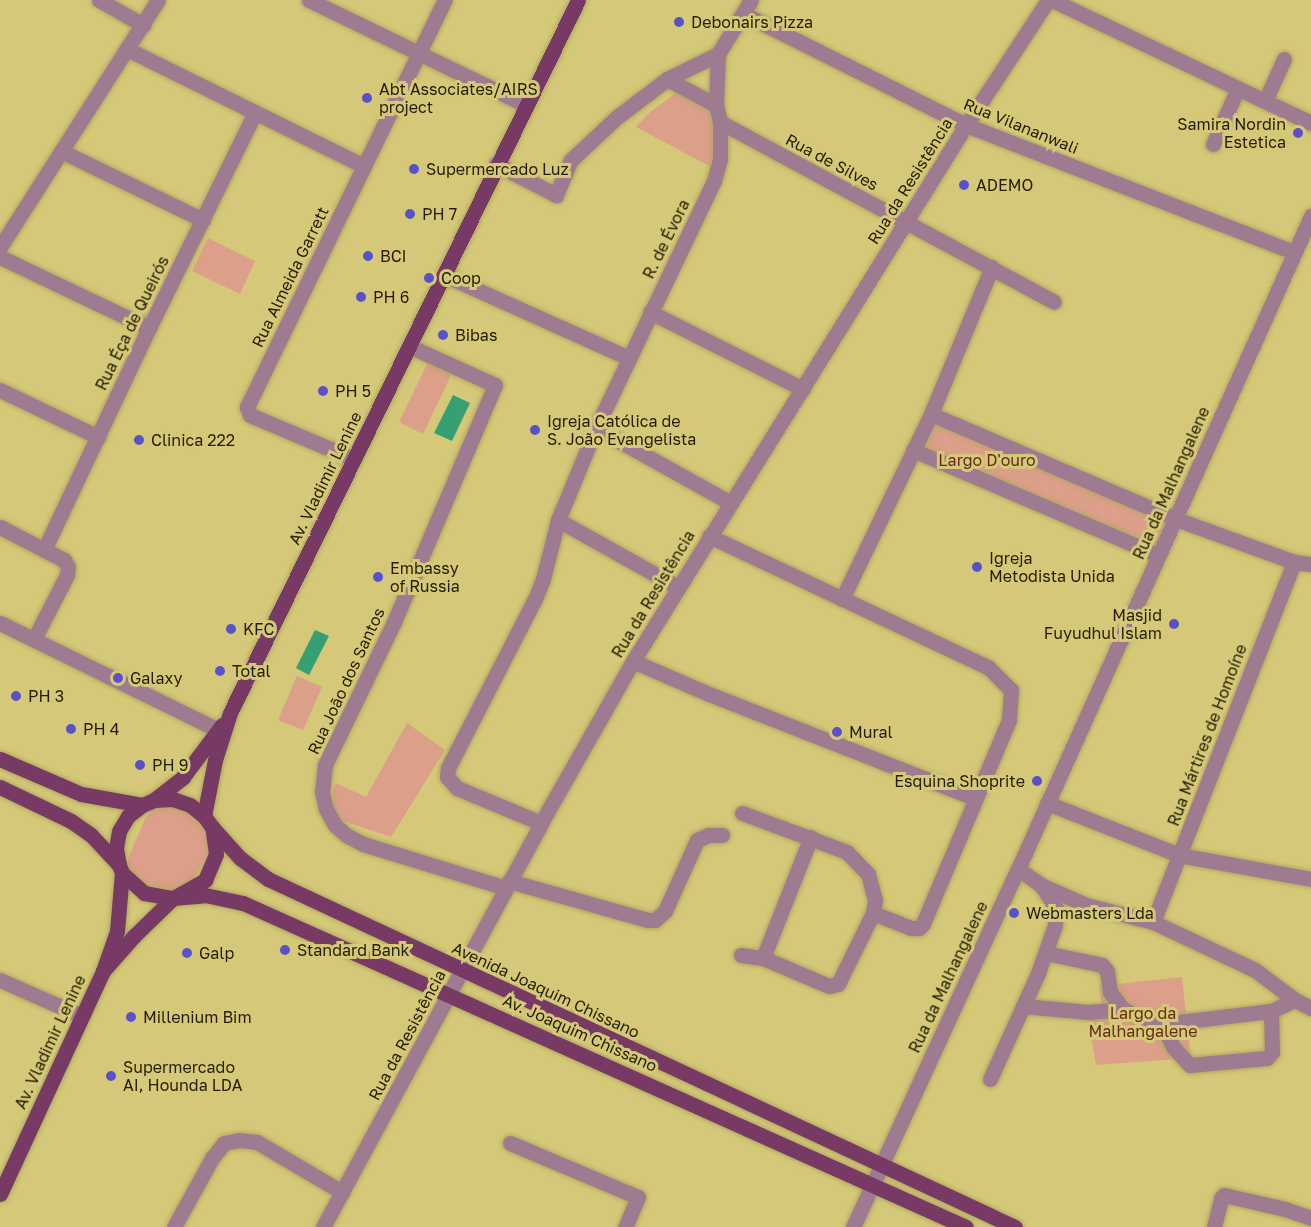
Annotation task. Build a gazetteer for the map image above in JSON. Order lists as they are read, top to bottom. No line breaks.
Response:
{"streets":{"main road":["Av. Vladimir Lenine","Avenida Joaquim Chissano","Av. Joaquim Chissano"],"street":["Rua Vilananwali","Rua de Silves","Rua da Resistência","R. de Évora","Rua Almeida Garrett","Rua Éça de Queirós","Rua da Malhangalene","Rua João dos Santos","Rua Mártires de Homoíne"]},"crossings":[["Rua Vilananwali","Rua da Resistência"],["Rua Vilananwali","Rua da Malhangalene"],["Rua de Silves","Rua da Resistência"],["Rua de Silves","R. de Évora"],["Rua da Resistência","R. de Évora"],["Rua da Resistência","Rua João dos Santos"],["Rua da Resistência","Avenida Joaquim Chissano"],["Rua da Resistência","Av. Joaquim Chissano"],["Rua Almeida Garrett","Av. Vladimir Lenine"],["Av. Vladimir Lenine","Rua João dos Santos"],["Av. Vladimir Lenine","Avenida Joaquim Chissano"],["Av. Vladimir Lenine","Av. Joaquim Chissano"],["Rua da Malhangalene","Avenida Joaquim Chissano"],["Rua da Malhangalene","Av. Joaquim Chissano"],["Avenida Joaquim Chissano","Av. Joaquim Chissano"]],"parks":["Largo D'ouro","Largo da Malhangalene"],"places":["Debonairs Pizza","Abt Associates/AIRS project","Samira Nordin Estetica","Supermercado Luz","ADEMO","PH 7","BCI","Coop","PH 6","Bibas","PH 5","Igreja Católica de S. João Evangelista","Clinica 222","Igreja Metodista Unida","Embassy of Russia","Masjid Fuyudhul Islam","KFC","Total","Galaxy","PH 3","PH 4","Mural","PH 9","Esquina Shoprite","Webmasters Lda","Standard Bank","Galp","Millenium Bim","Supermercado AI, Hounda LDA"]}
